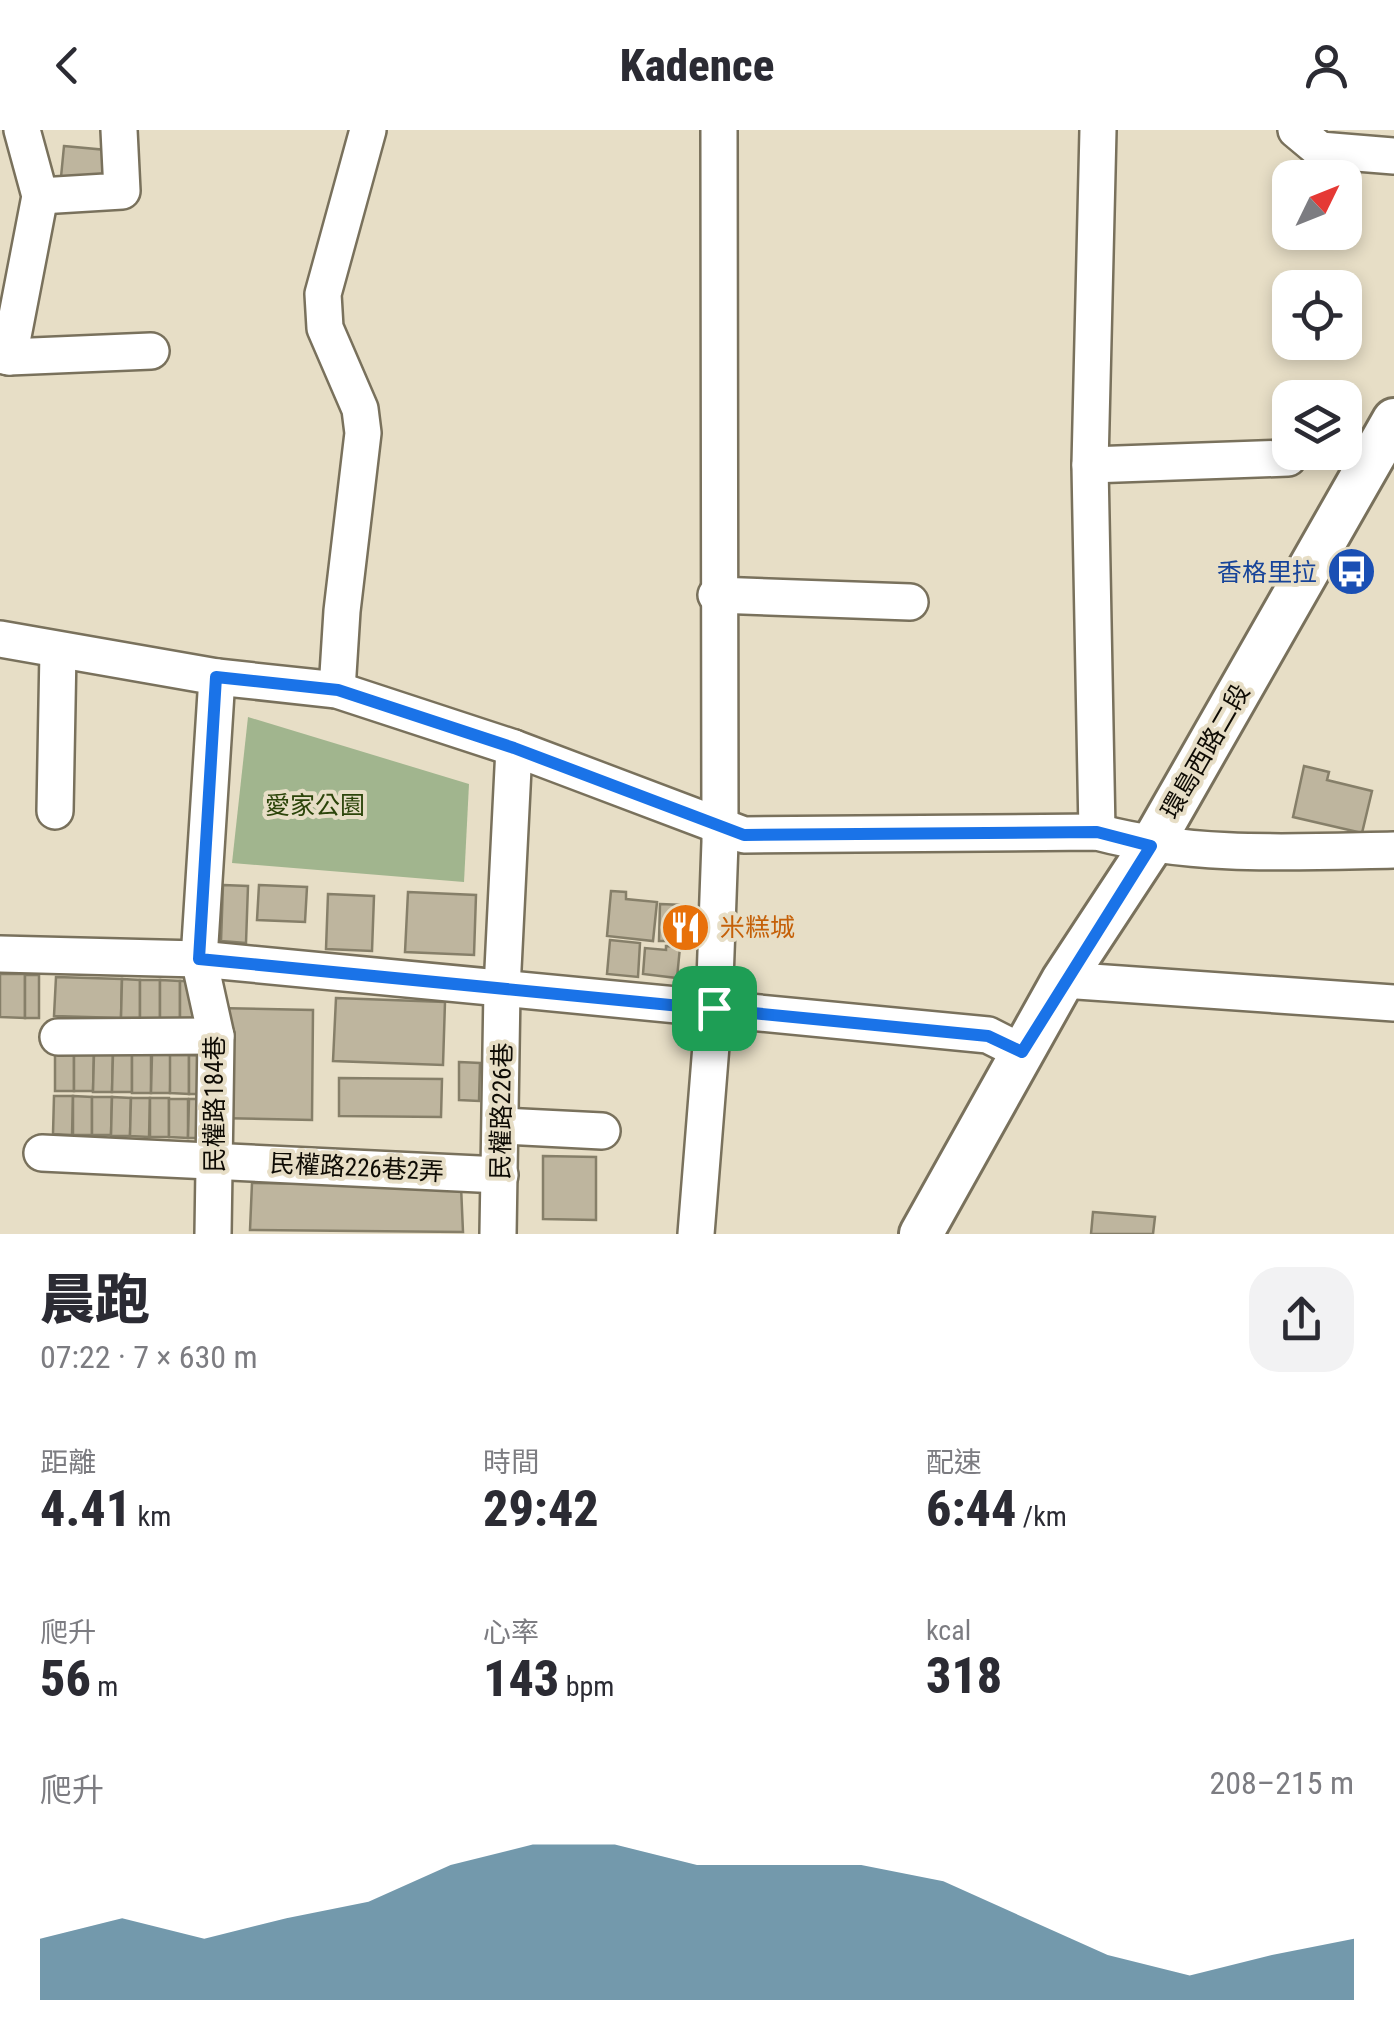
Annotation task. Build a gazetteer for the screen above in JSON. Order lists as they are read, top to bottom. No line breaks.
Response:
{"streets":{"main road":["環島西路二段"],"street":["民權路184巷","民權路226巷","民權路226巷2弄"]},"crossings":[["民權路184巷","民權路226巷2弄"],["民權路226巷","民權路226巷2弄"]],"parks":["愛家公園"],"places":{"bus stop":["香格里拉"],"restaurant":["米糕城"]},"north":"top right","page":{"header":"Kadence","heading":["晨跑","07:22 · 7 × 630 m"],"stats":[["距離","4.41 km"],["時間","29:42"],["配速","6:44 /km"],["爬升","56 m"],["心率","143 bpm"],["kcal","318"]],"chart":["爬升","208–215 m"]}}
